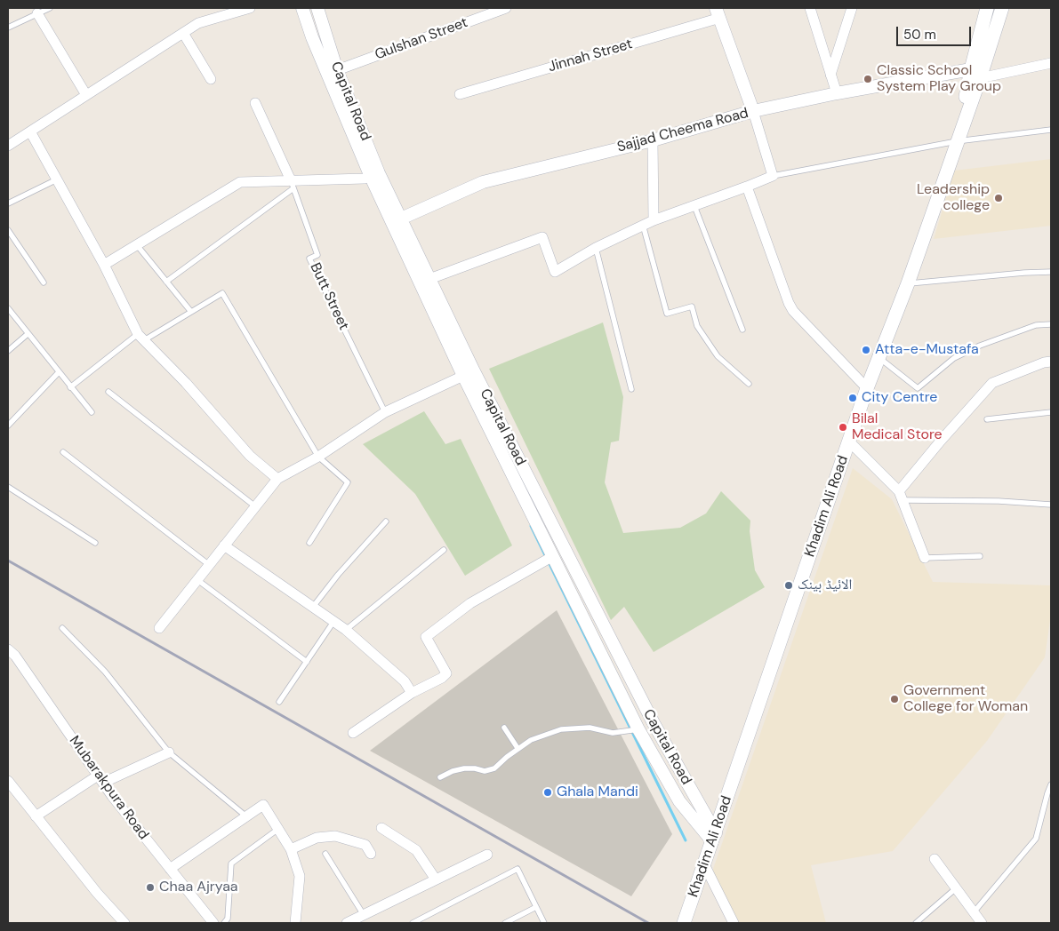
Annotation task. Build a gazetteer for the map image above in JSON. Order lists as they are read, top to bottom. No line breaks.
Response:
{"streets":{"main road":["Khadim Ali Road"],"street":["Gulshan Street","Jinnah Street","Capital Road","Sajjad Cheema Road","Mubarakpura Road"],"lane":["Butt Street"]},"crossings":[["Gulshan Street","Capital Road"],["Capital Road","Sajjad Cheema Road"],["Capital Road","Khadim Ali Road"],["Sajjad Cheema Road","Khadim Ali Road"]],"places":["Classic School System Play Group","Leadership college","Atta-e-Mustafa","City Centre","Bilal Medical Store","الائیڈ بینک","Government College for Woman","Ghala Mandi","Chaa Ajryaa"],"scale_bar":"50 m"}
